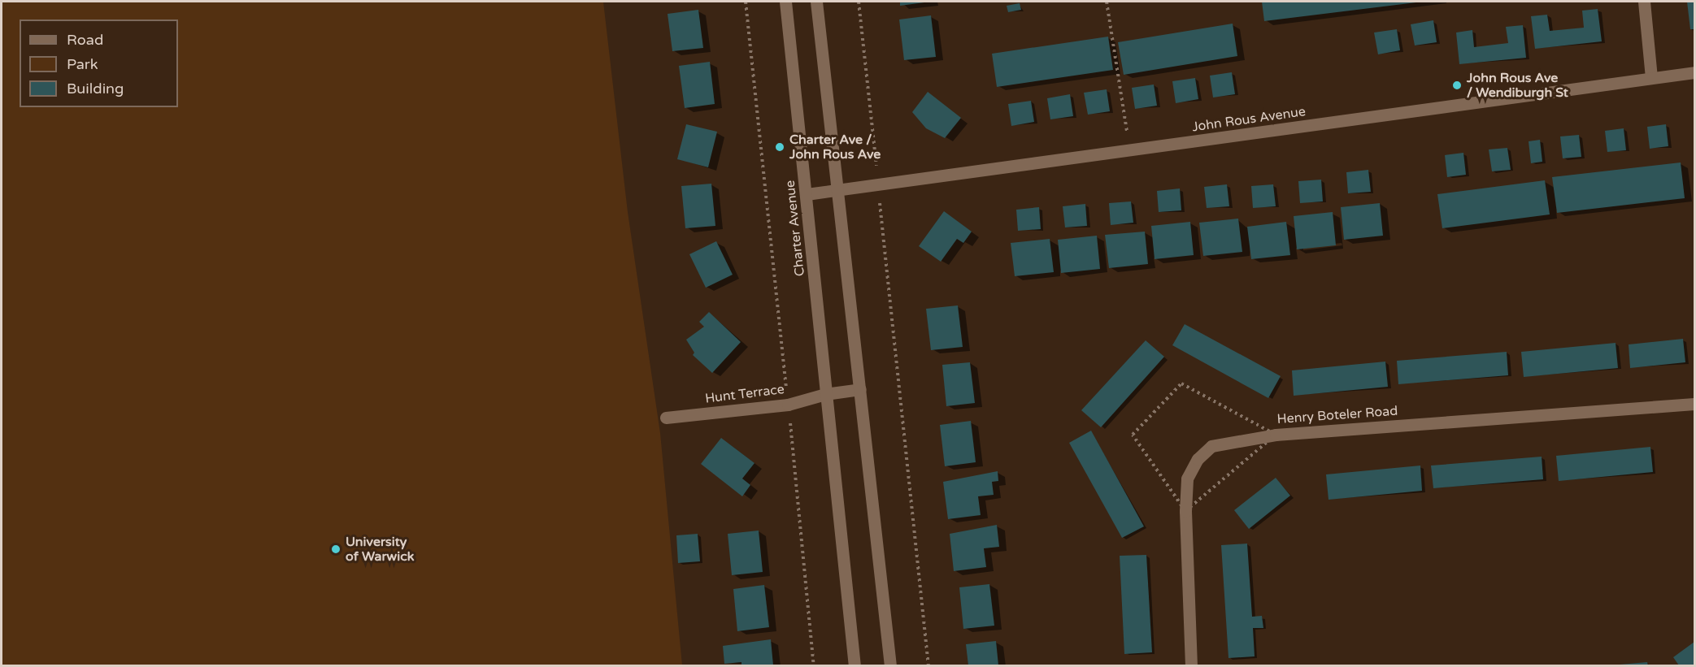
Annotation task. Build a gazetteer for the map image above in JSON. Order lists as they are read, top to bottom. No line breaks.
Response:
{"streets":{"street":["John Rous Avenue","Charter Avenue","Hunt Terrace","Henry Boteler Road"]},"crossings":[["John Rous Avenue","Charter Avenue"],["Charter Avenue","Hunt Terrace"]],"places":["John Rous Ave / Wendiburgh St","Charter Ave / John Rous Ave","University of Warwick"],"legend":["Road","Park","Building"]}
